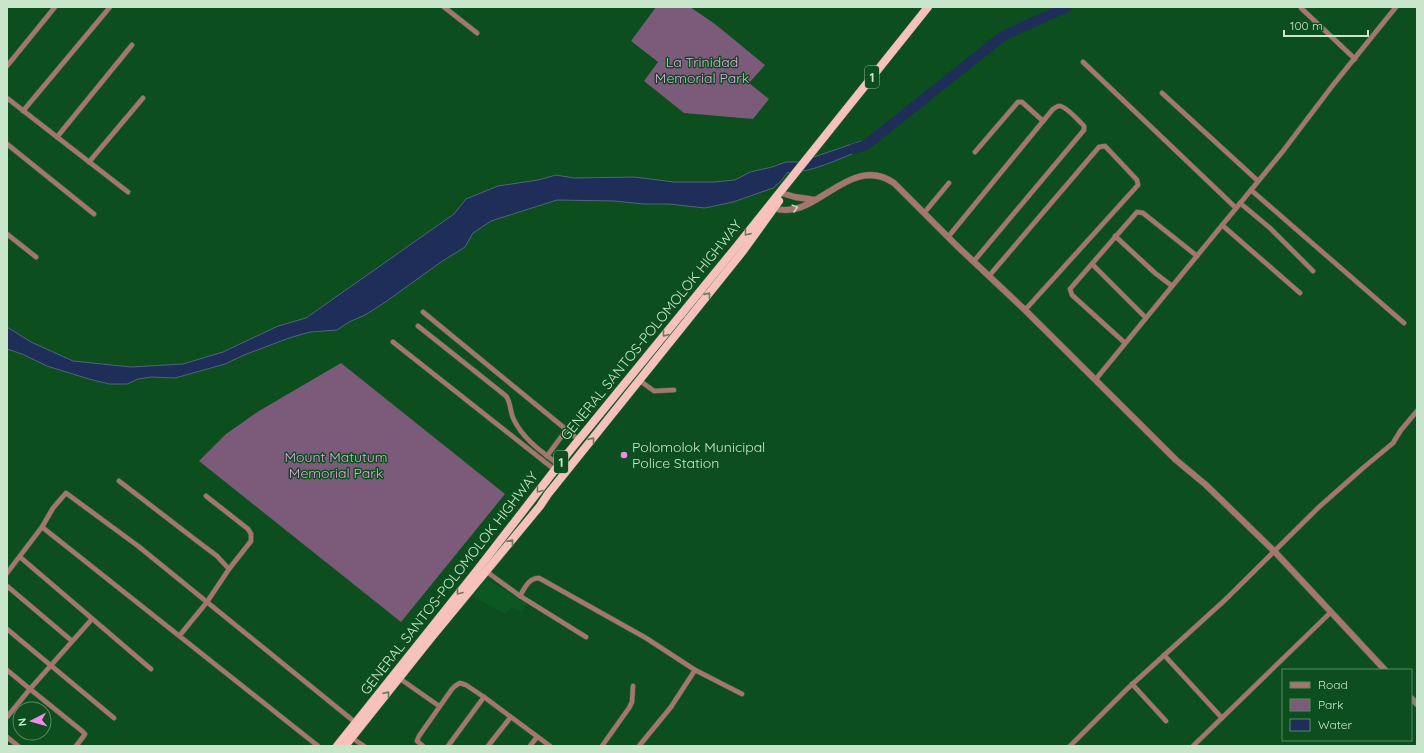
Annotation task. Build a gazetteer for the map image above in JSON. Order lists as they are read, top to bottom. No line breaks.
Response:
{"streets":{"highway":["1","GENERAL SANTOS-POLOMOLOK HIGHWAY"]},"crossings":[["1","GENERAL SANTOS-POLOMOLOK HIGHWAY"]],"parks":["La Trinidad Memorial Park","Mount Matutum Memorial Park"],"places":["Polomolok Municipal Police Station"],"legend":["Road","Park","Water"],"scale_bar":"100 m","north":"left"}
